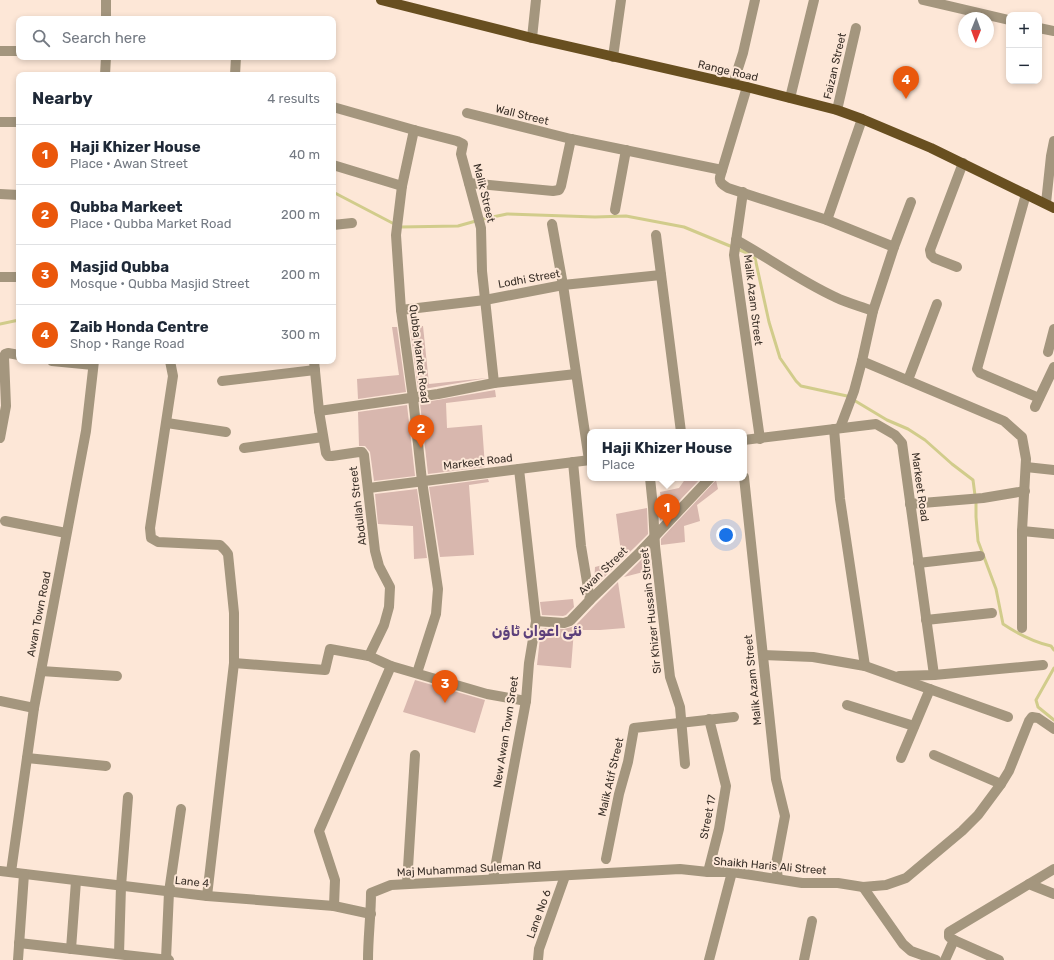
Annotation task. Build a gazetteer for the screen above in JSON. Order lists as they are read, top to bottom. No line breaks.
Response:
{"streets":{"main road":["Range Road"],"street":["Faizan Street","Wall Street","Malik Street","Lodhi Street","Malik Azam Street","Qubba Market Road","Markeet Road","Abdullah Street","Awan Street","Sir Khizer Hussain Street","Awan Town Road","New Awan Town Sreet","Malik Atif Street","Street 17","Shaikh Haris Ali Street","Maj Muhammad Suleman Rd","Lane 4","Lane No 6"]},"crossings":[["Faizan Street","Range Road"],["Malik Street","Lodhi Street"],["Malik Street","Qubba Market Road"],["Lodhi Street","Qubba Market Road"],["Malik Azam Street","Markeet Road"],["Malik Azam Street","Shaikh Haris Ali Street"],["Qubba Market Road","Markeet Road"],["Markeet Road","Abdullah Street"],["Markeet Road","New Awan Town Sreet"],["Awan Street","Sir Khizer Hussain Street"],["Awan Street","New Awan Town Sreet"],["Sir Khizer Hussain Street","Malik Atif Street"],["Awan Town Road","Lane 4"],["New Awan Town Sreet","Maj Muhammad Suleman Rd"],["Malik Atif Street","Street 17"],["Street 17","Shaikh Haris Ali Street"],["Shaikh Haris Ali Street","Maj Muhammad Suleman Rd"],["Shaikh Haris Ali Street","Lane No 6"],["Maj Muhammad Suleman Rd","Lane 4"],["Maj Muhammad Suleman Rd","Lane No 6"]],"districts":["نئی اعوان ٹاؤن"],"north":"bottom","page":{"map_buttons":["+","−"],"search":"Search here","pins":["4","2","1","3"],"heading":["Nearby","4 results"],"list":[{"mark":"1","name":"Haji Khizer House","note":"Place · Awan Street","value":"40 m"},{"mark":"2","name":"Qubba Markeet","note":"Place · Qubba Market Road","value":"200 m"},{"mark":"3","name":"Masjid Qubba","note":"Mosque · Qubba Masjid Street","value":"200 m"},{"mark":"4","name":"Zaib Honda Centre","note":"Shop · Range Road","value":"300 m"}],"popup":["Haji Khizer House","Place"]}}
